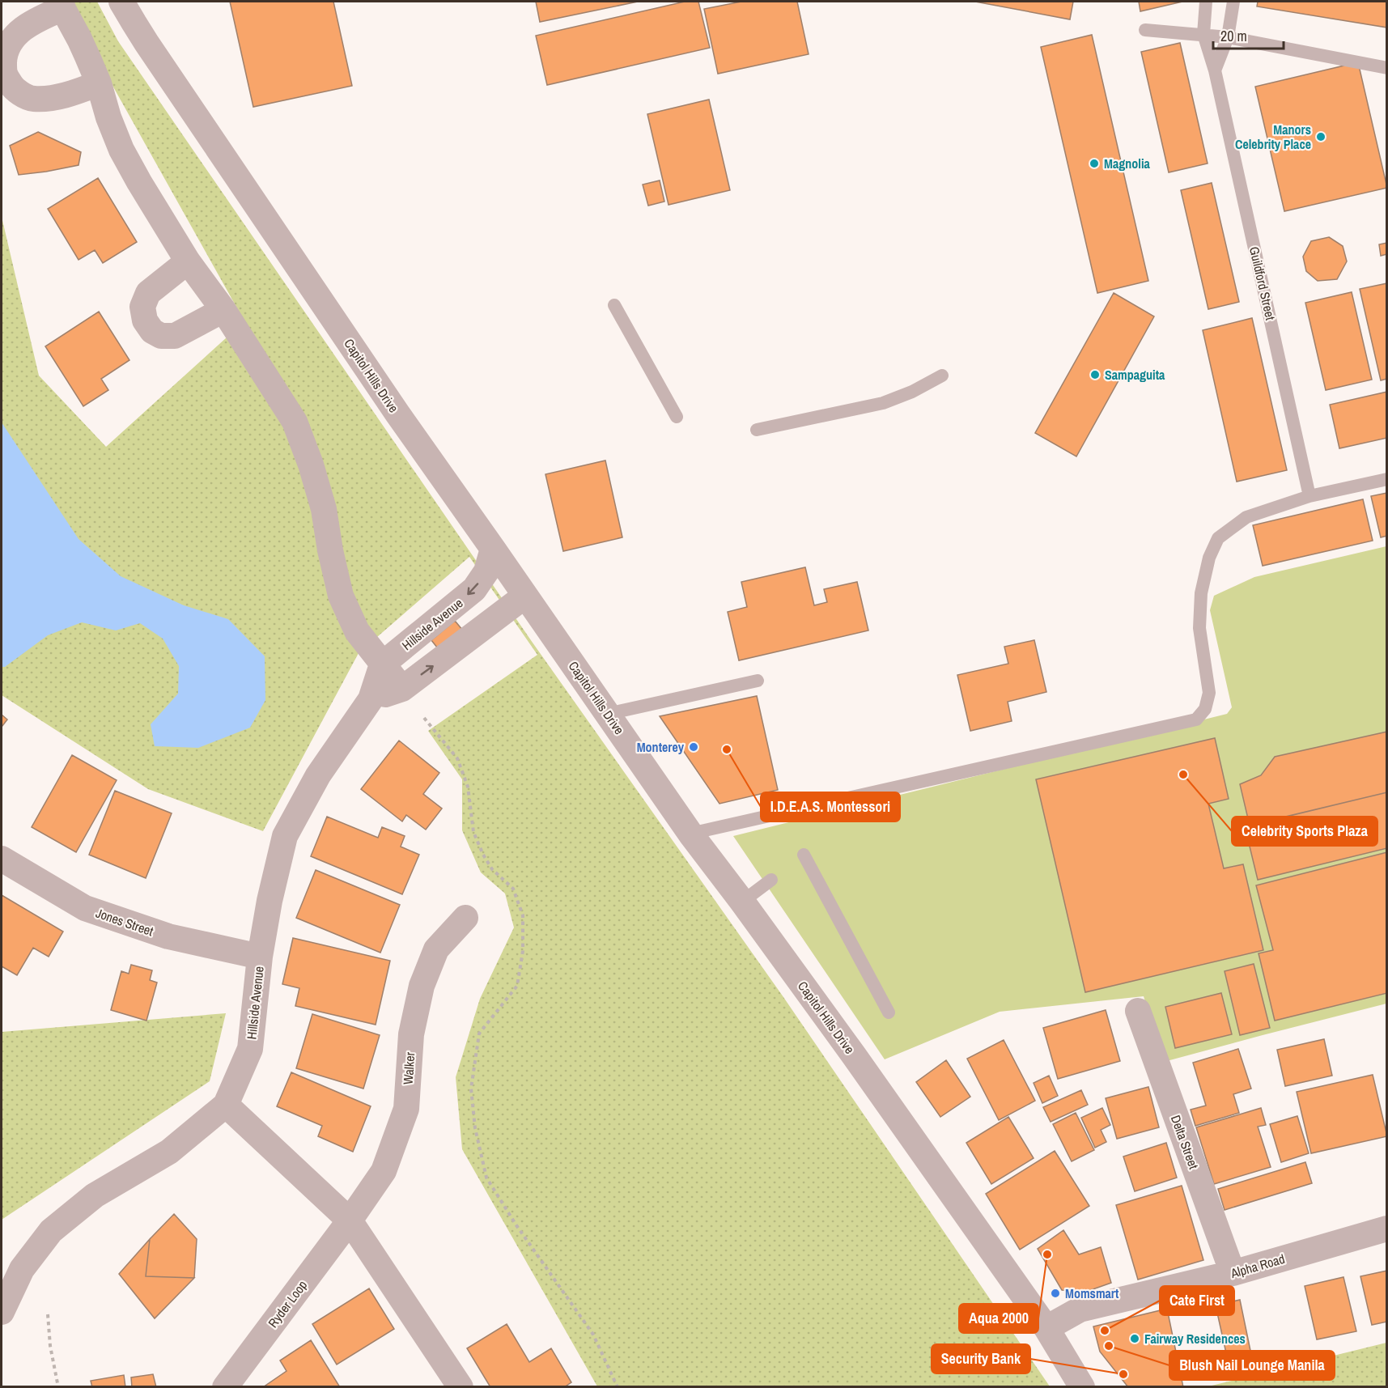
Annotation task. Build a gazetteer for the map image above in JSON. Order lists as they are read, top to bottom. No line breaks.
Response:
{"streets":{"street":["Capitol Hills Drive","Hillside Avenue","Jones Street","Walker","Delta Street","Alpha Road","Ryder Loop"],"lane":["Guildford Street"]},"crossings":[["Capitol Hills Drive","Hillside Avenue"],["Capitol Hills Drive","Alpha Road"],["Hillside Avenue","Jones Street"],["Walker","Ryder Loop"],["Delta Street","Alpha Road"]],"places":["Manors Celebrity Place","Magnolia","Sampaguita","Monterey","I.D.E.A.S. Montessori","Celebrity Sports Plaza","Aqua 2000","Momsmart","Cate First","Fairway Residences","Blush Nail Lounge Manila","Security Bank"],"scale_bar":"20 m"}
